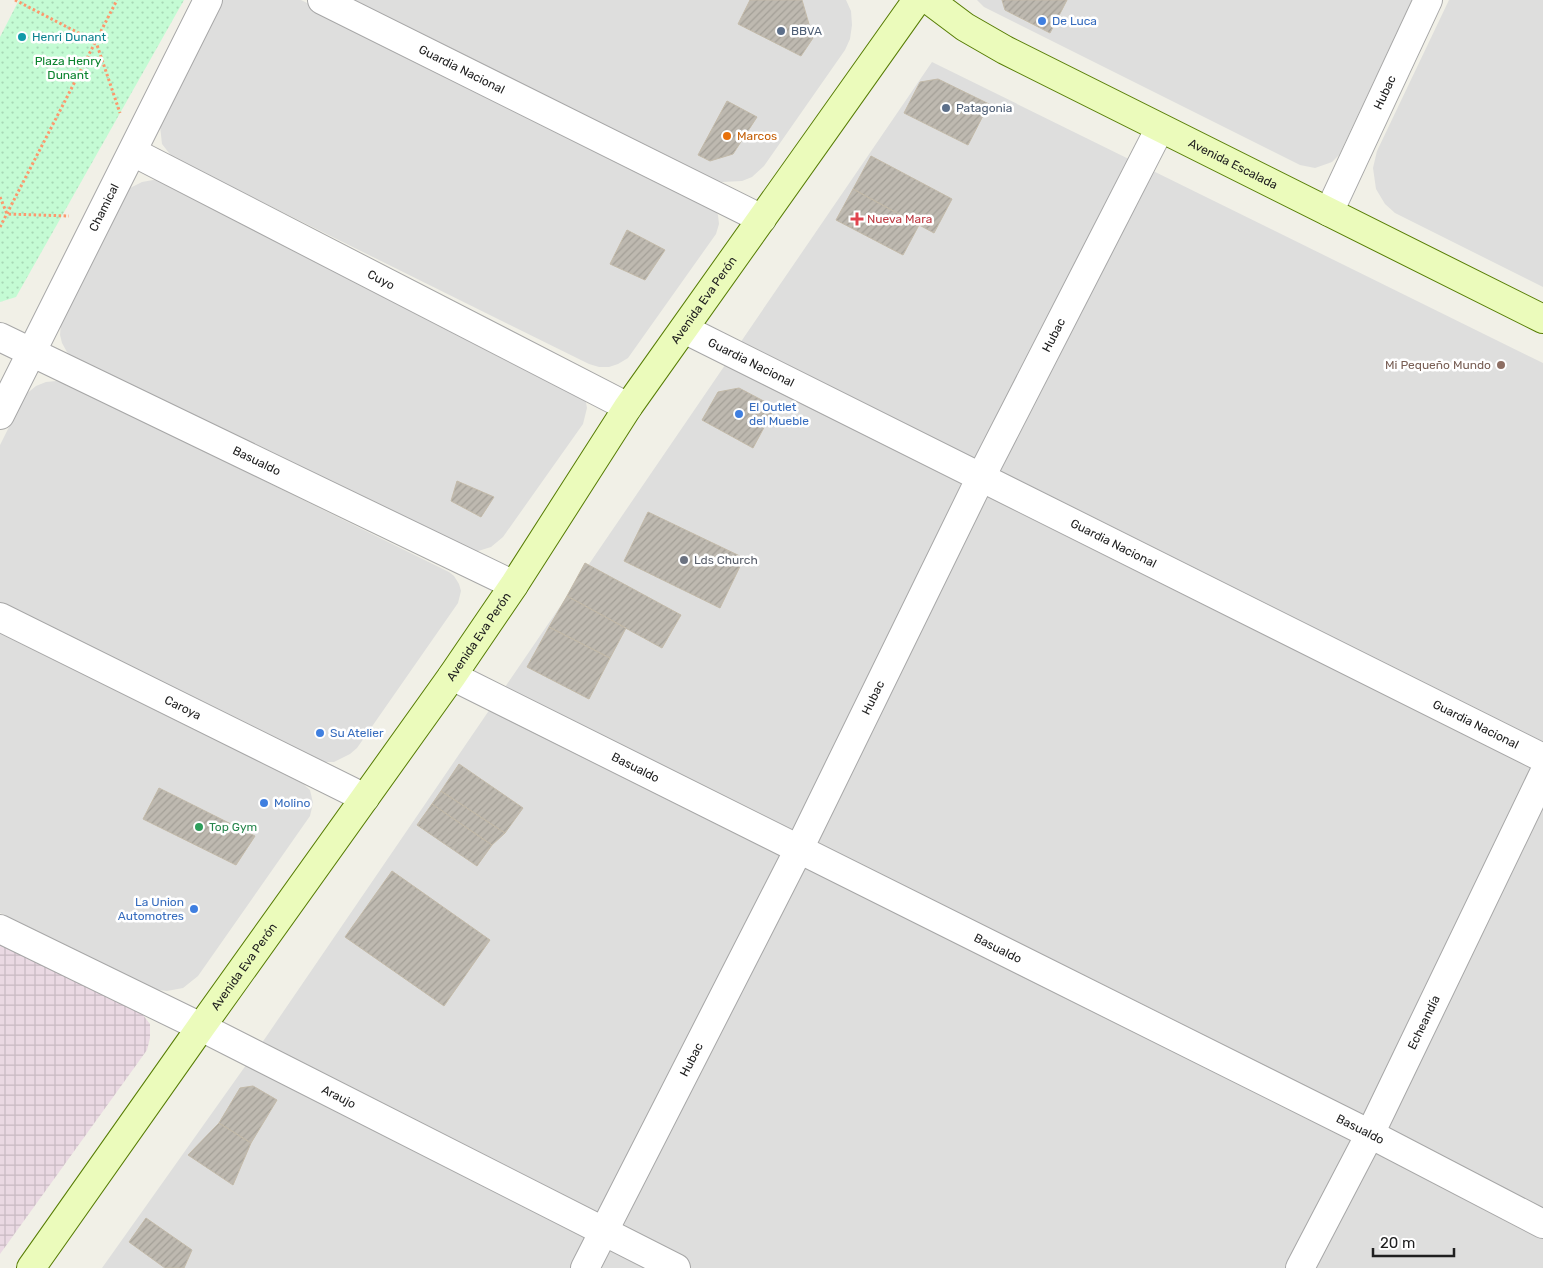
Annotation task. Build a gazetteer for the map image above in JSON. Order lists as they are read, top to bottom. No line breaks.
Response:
{"streets":{"main road":["Avenida Escalada","Avenida Eva Perón"],"street":["Guardia Nacional","Hubac","Chamical","Cuyo","Basualdo","Caroya","Echeandía","Araujo"]},"crossings":[["Guardia Nacional","Hubac"],["Guardia Nacional","Avenida Eva Perón"],["Hubac","Avenida Escalada"],["Hubac","Basualdo"],["Hubac","Araujo"],["Chamical","Cuyo"],["Chamical","Basualdo"],["Cuyo","Avenida Eva Perón"],["Avenida Eva Perón","Basualdo"],["Avenida Eva Perón","Caroya"],["Avenida Eva Perón","Araujo"],["Basualdo","Echeandía"]],"parks":["Plaza Henry Dunant"],"places":{"other":["De Luca","BBVA","Henri Dunant","Patagonia","Marcos","Mi Pequeño Mundo","El Outlet del Mueble","Lds Church","Su Atelier","Molino","Top Gym","La Union Automotres"],"health":["Nueva Mara"]},"scale_bar":"20 m"}
